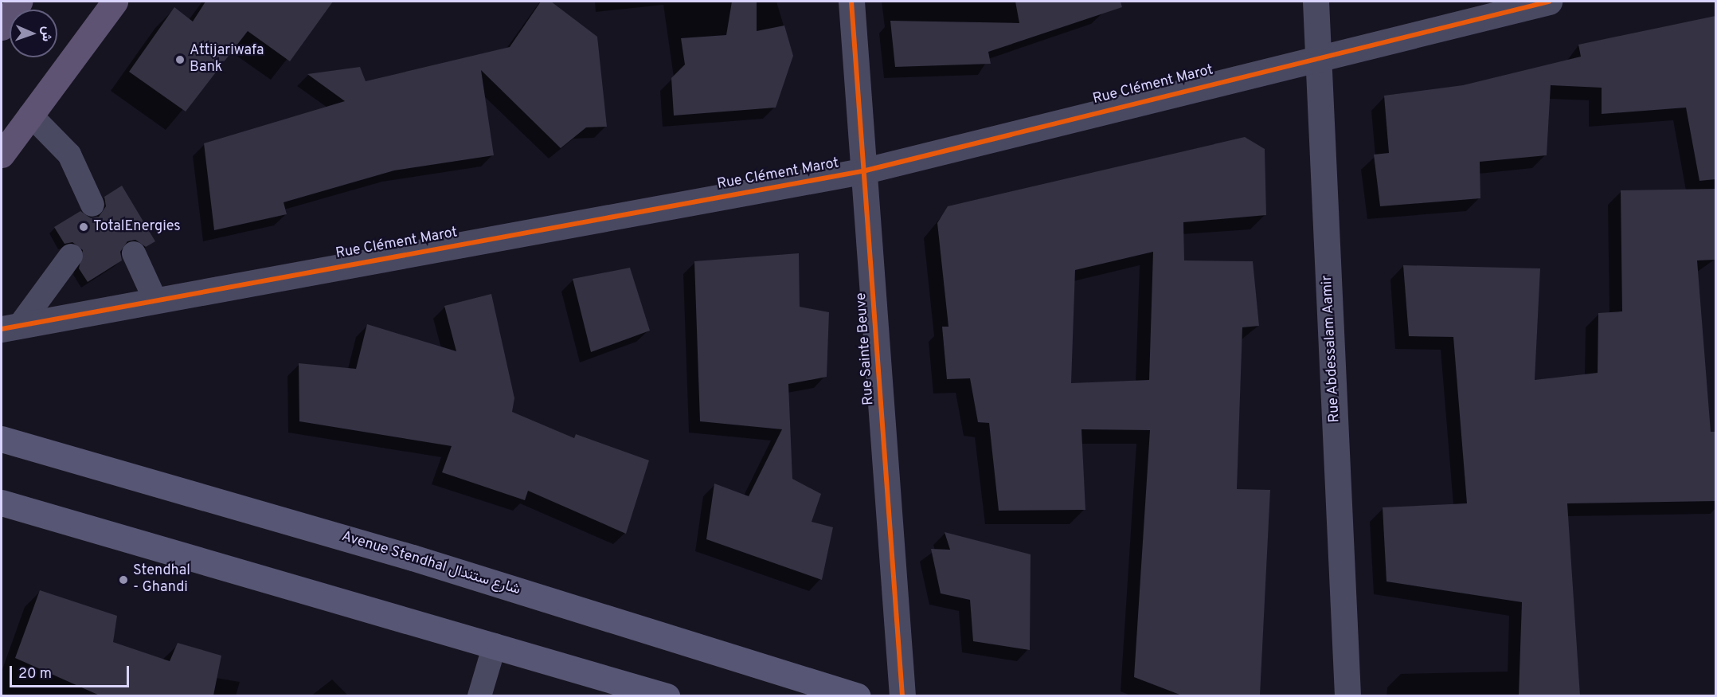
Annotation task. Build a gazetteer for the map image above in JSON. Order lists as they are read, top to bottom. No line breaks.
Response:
{"streets":{"main road":["Avenue Stendhal شارع ستندال"],"street":["Rue Clément Marot","Rue Sainte Beuve","Rue Abdessalam Aamir"]},"crossings":[["Rue Clément Marot","Rue Sainte Beuve"],["Rue Clément Marot","Rue Abdessalam Aamir"]],"places":["Attijariwafa Bank","TotalEnergies","Stendhal - Ghandi"],"scale_bar":"20 m","north":"right"}
